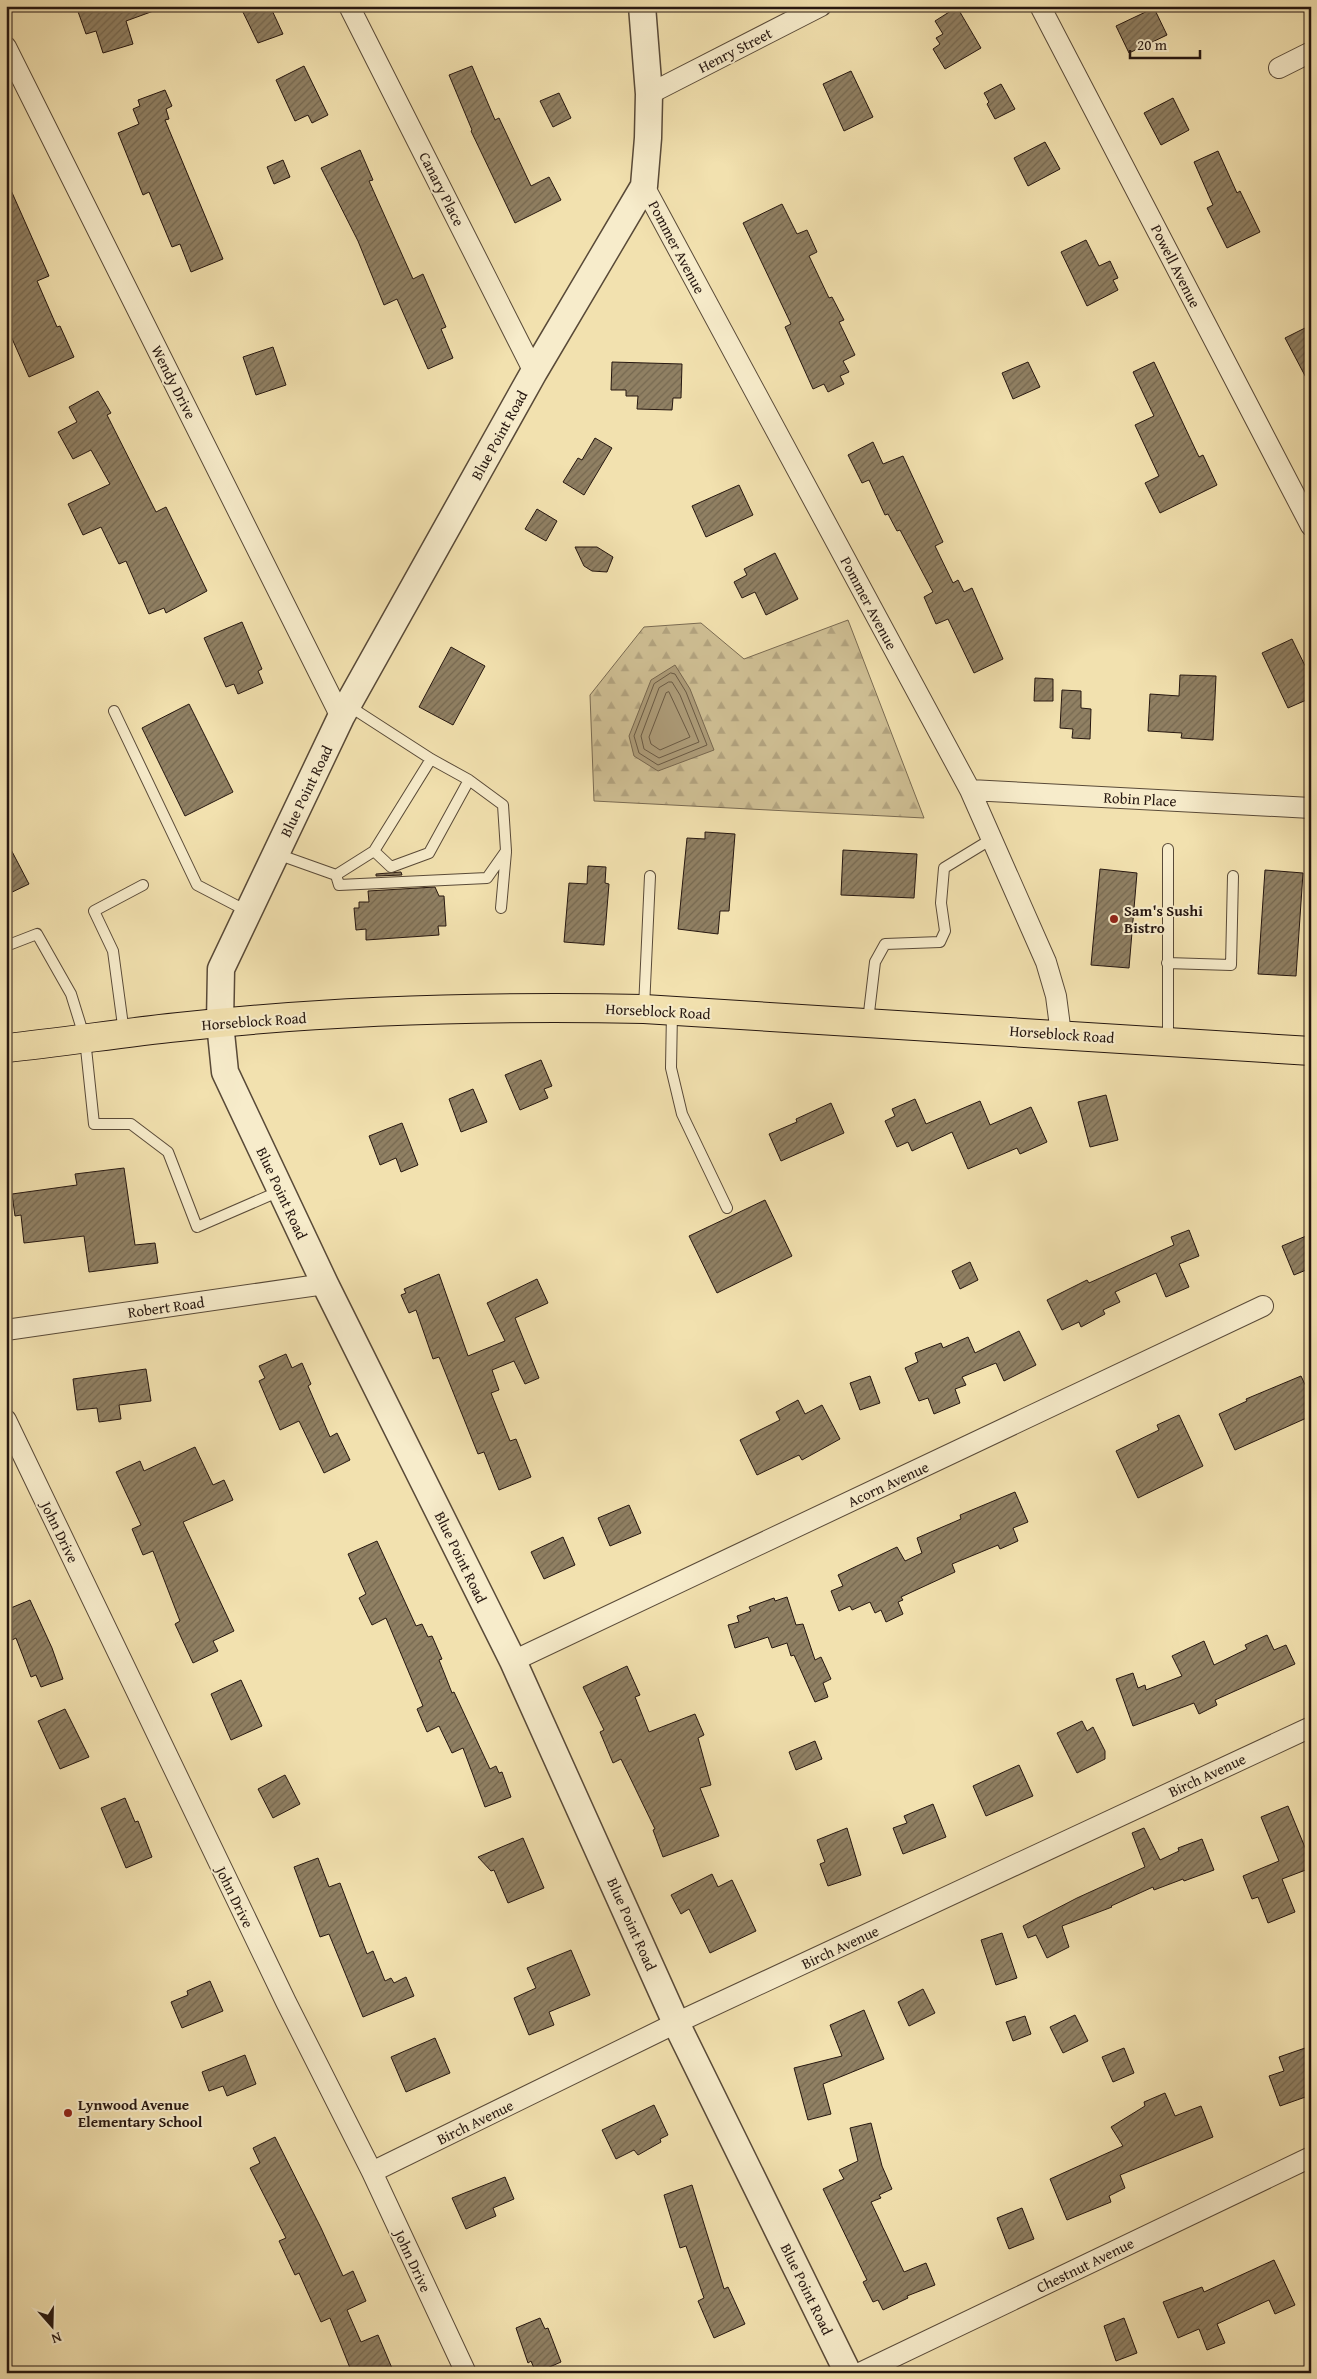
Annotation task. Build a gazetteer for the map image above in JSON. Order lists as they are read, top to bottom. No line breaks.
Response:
{"streets":{"main road":["Horseblock Road"],"street":["Henry Street","Canary Place","Pommer Avenue","Powell Avenue","Wendy Drive","Blue Point Road","Robin Place","Robert Road","Acorn Avenue","John Drive","Birch Avenue","Chestnut Avenue"]},"crossings":[["Henry Street","Blue Point Road"],["Canary Place","Blue Point Road"],["Pommer Avenue","Blue Point Road"],["Pommer Avenue","Robin Place"],["Pommer Avenue","Horseblock Road"],["Wendy Drive","Blue Point Road"],["Blue Point Road","Horseblock Road"],["Blue Point Road","Robert Road"],["Blue Point Road","Acorn Avenue"],["Blue Point Road","Birch Avenue"],["John Drive","Birch Avenue"]],"places":["Sam's Sushi Bistro","Lynwood Avenue Elementary School"],"scale_bar":"20 m","north":"bottom"}
